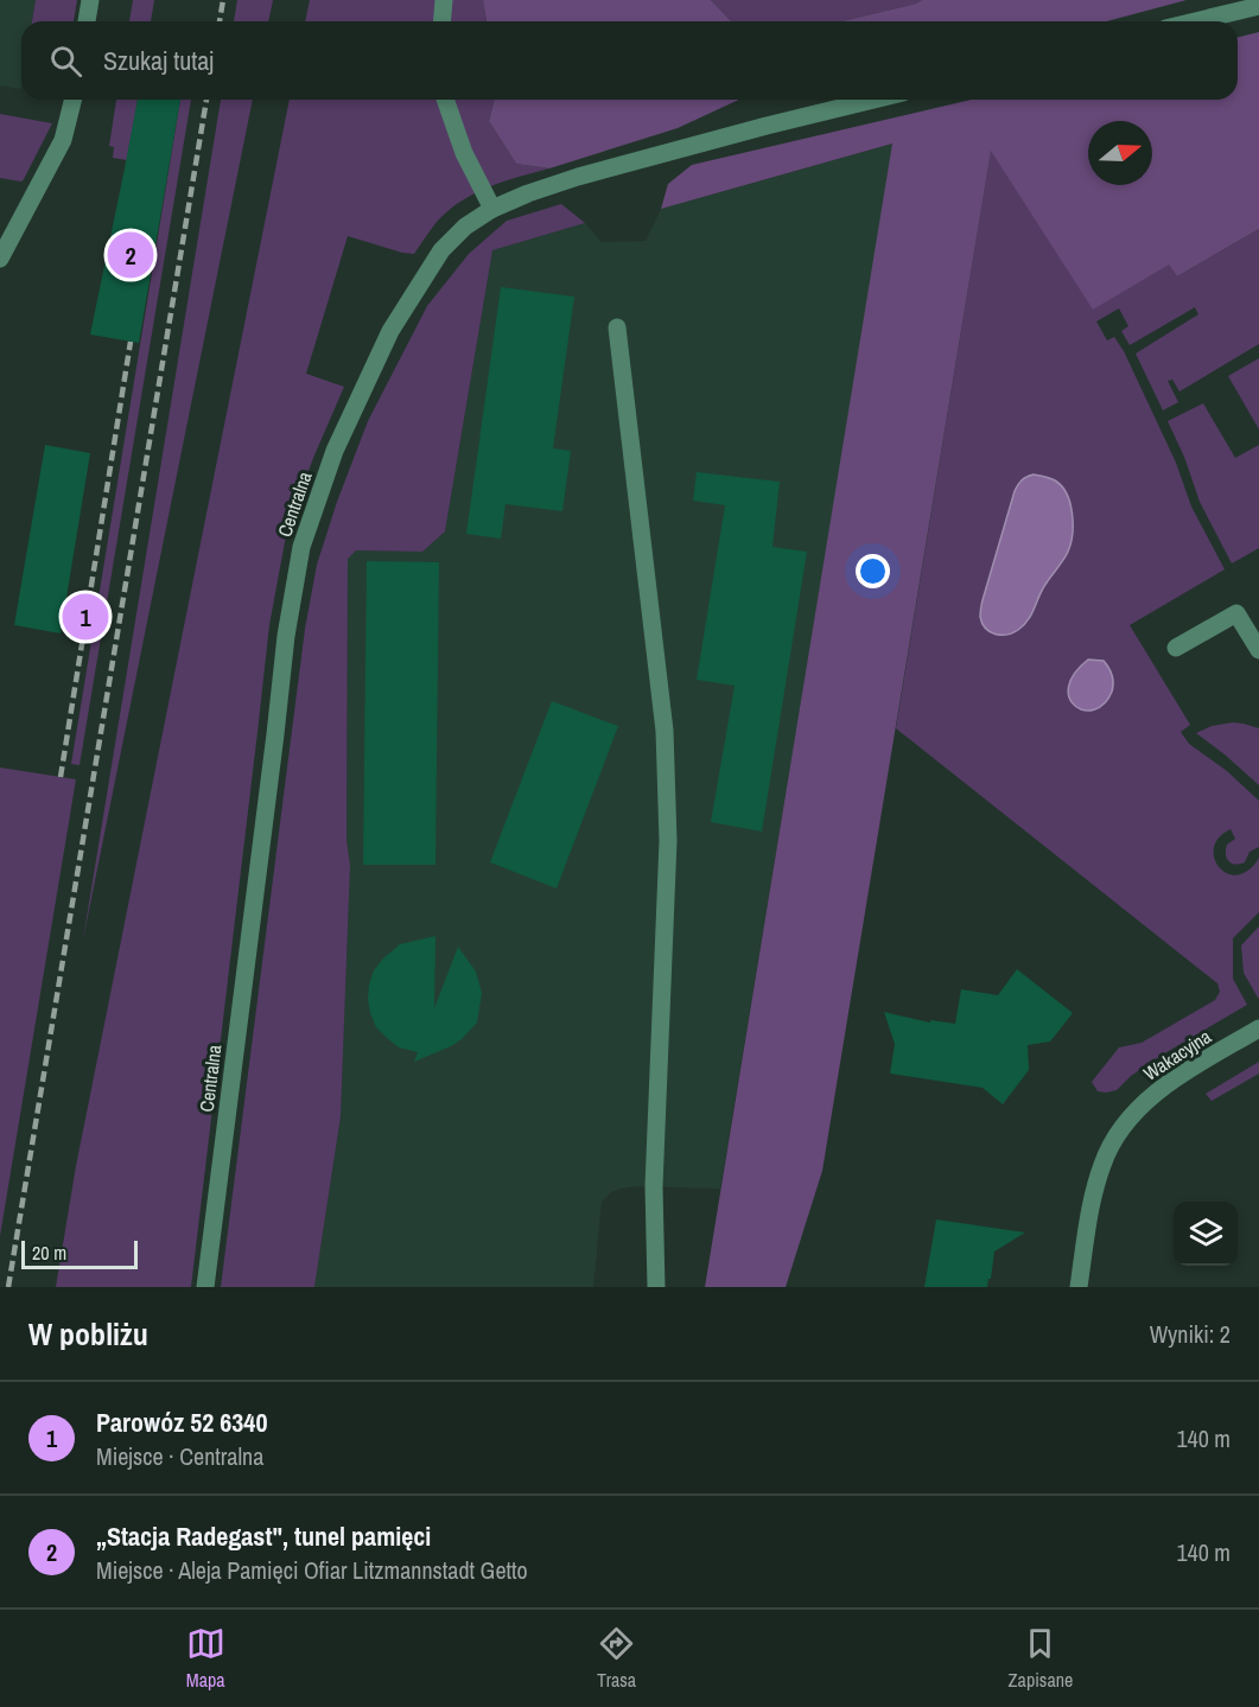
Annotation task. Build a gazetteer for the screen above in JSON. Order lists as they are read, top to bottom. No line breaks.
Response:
{"streets":{"street":["Centralna","Wakacyjna"]},"scale_bar":"20 m","north":"right","page":{"search":"Szukaj tutaj","pins":["2","1"],"scale":"20 m","heading":["W pobliżu","Wyniki: 2"],"list":[{"mark":"1","name":"Parowóz 52 6340","note":"Miejsce · Centralna","value":"140 m"},{"mark":"2","name":"„Stacja Radegast\", tunel pamięci","note":"Miejsce · Aleja Pamięci Ofiar Litzmannstadt Getto","value":"140 m"}],"nav":["Mapa","Trasa","Zapisane"]}}
